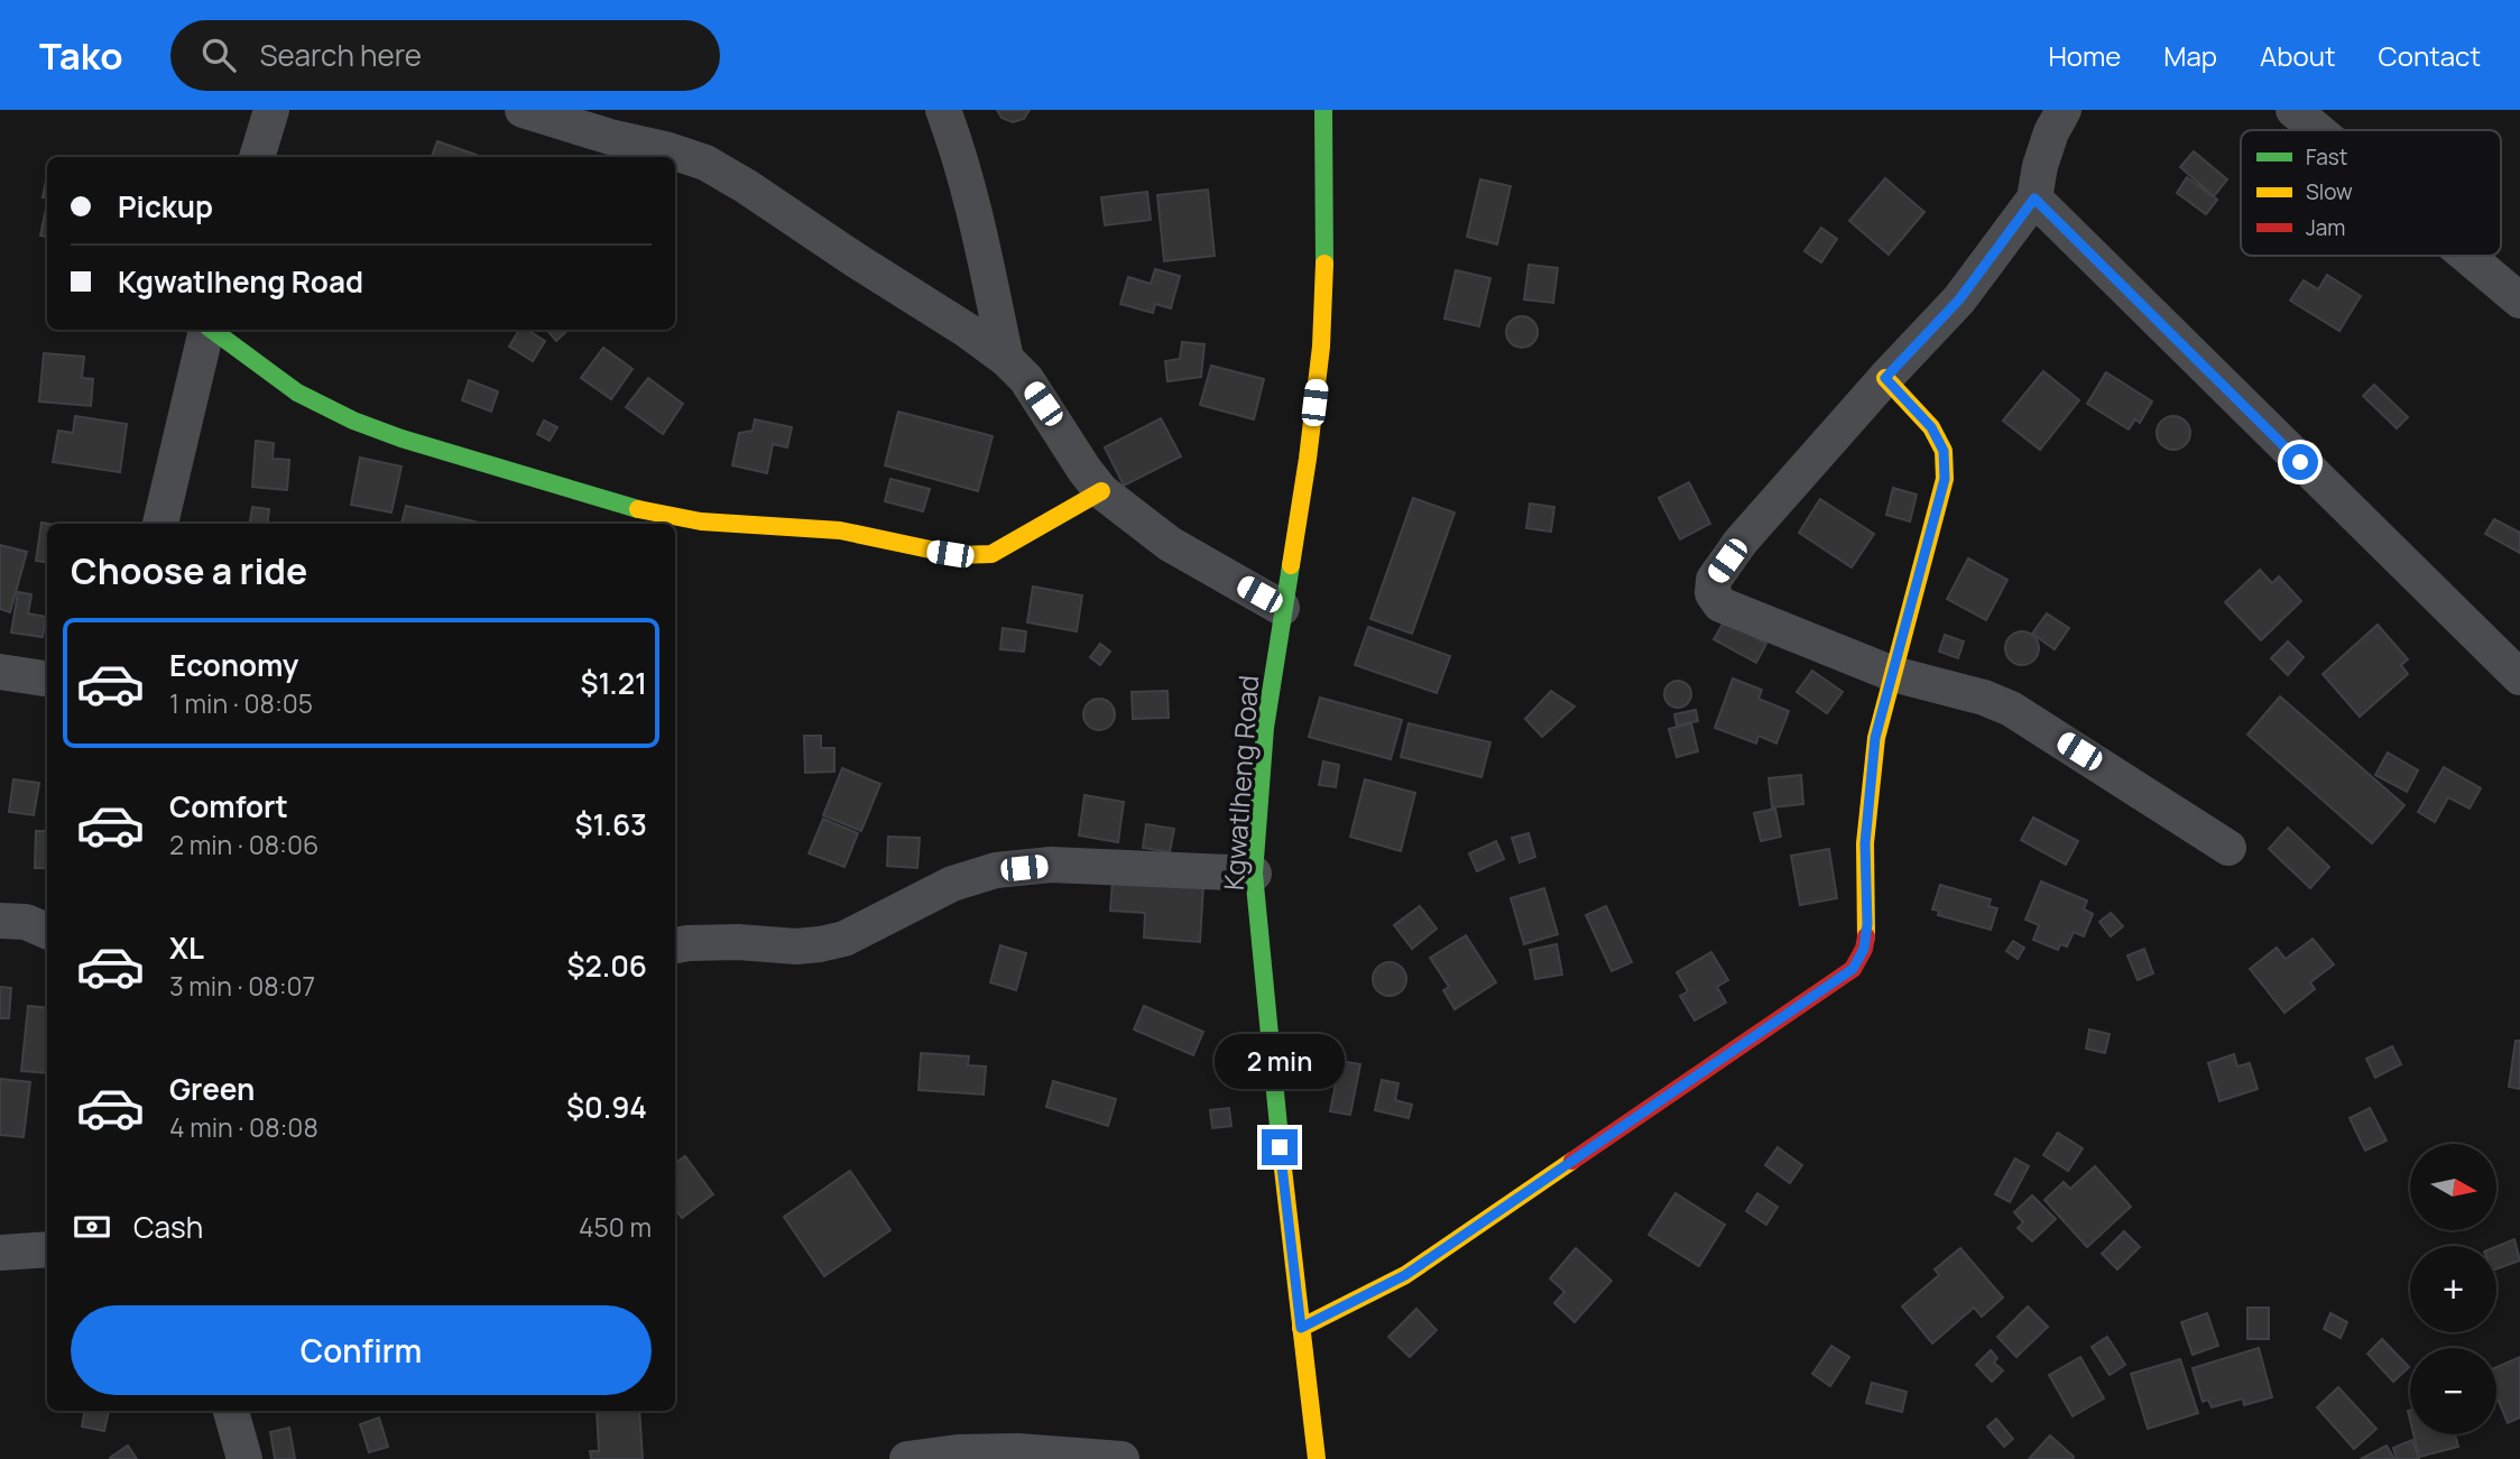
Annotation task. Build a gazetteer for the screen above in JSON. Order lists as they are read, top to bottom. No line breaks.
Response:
{"streets":{"street":["Kgwatlheng Road"]},"legend":["Fast","Slow","Jam"],"north":"right","page":{"header":"Tako","search":"Search here","nav":["Home","Map","About","Contact"],"banner":["Pickup","Kgwatlheng Road"],"heading":"Choose a ride","list":[{"name":"Economy","note":"1 min · 08:05","value":"$1.21"},{"name":"Comfort","note":"2 min · 08:06","value":"$1.63"},{"name":"XL","note":"3 min · 08:07","value":"$2.06"},{"name":"Green","note":"4 min · 08:08","value":"$0.94"}],"bubble":"2 min","map_buttons":["+","−"],"pay":["Cash","450 m"],"buttons":"Confirm"}}
